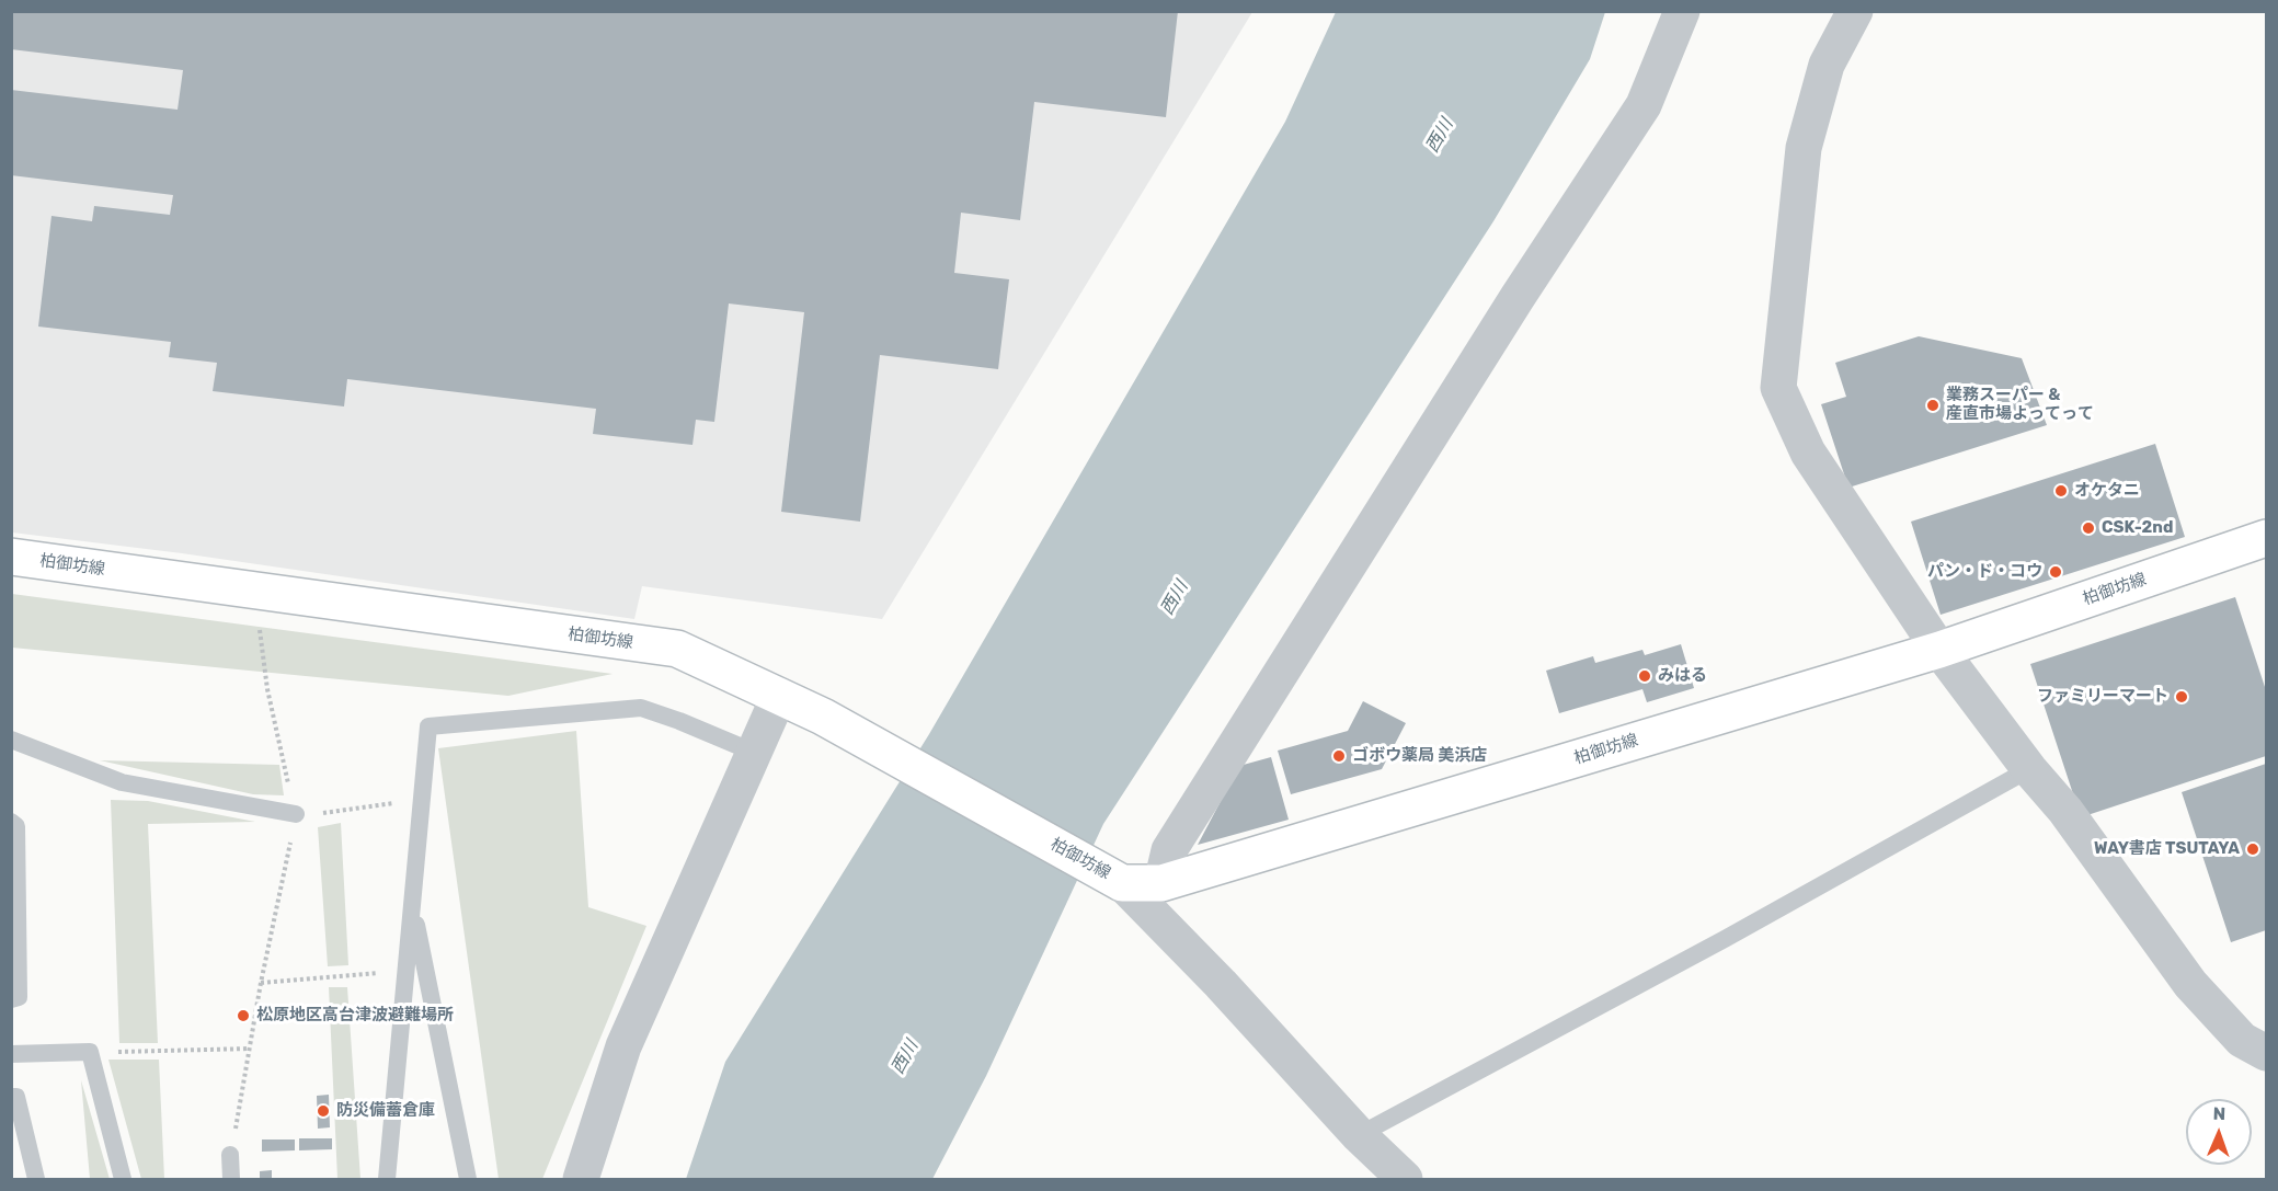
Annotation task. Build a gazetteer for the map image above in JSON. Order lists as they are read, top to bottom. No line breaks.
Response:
{"streets":{"main road":["柏御坊線"]},"water":["西川"],"places":["業務スーパー & 産直市場よってって","オケタニ","CSK-2nd","パン・ド・コウ","みはる","ファミリーマート","ゴボウ薬局 美浜店","WAY書店 TSUTAYA","松原地区高台津波避難場所","防災備蓄倉庫"],"north":"top"}
